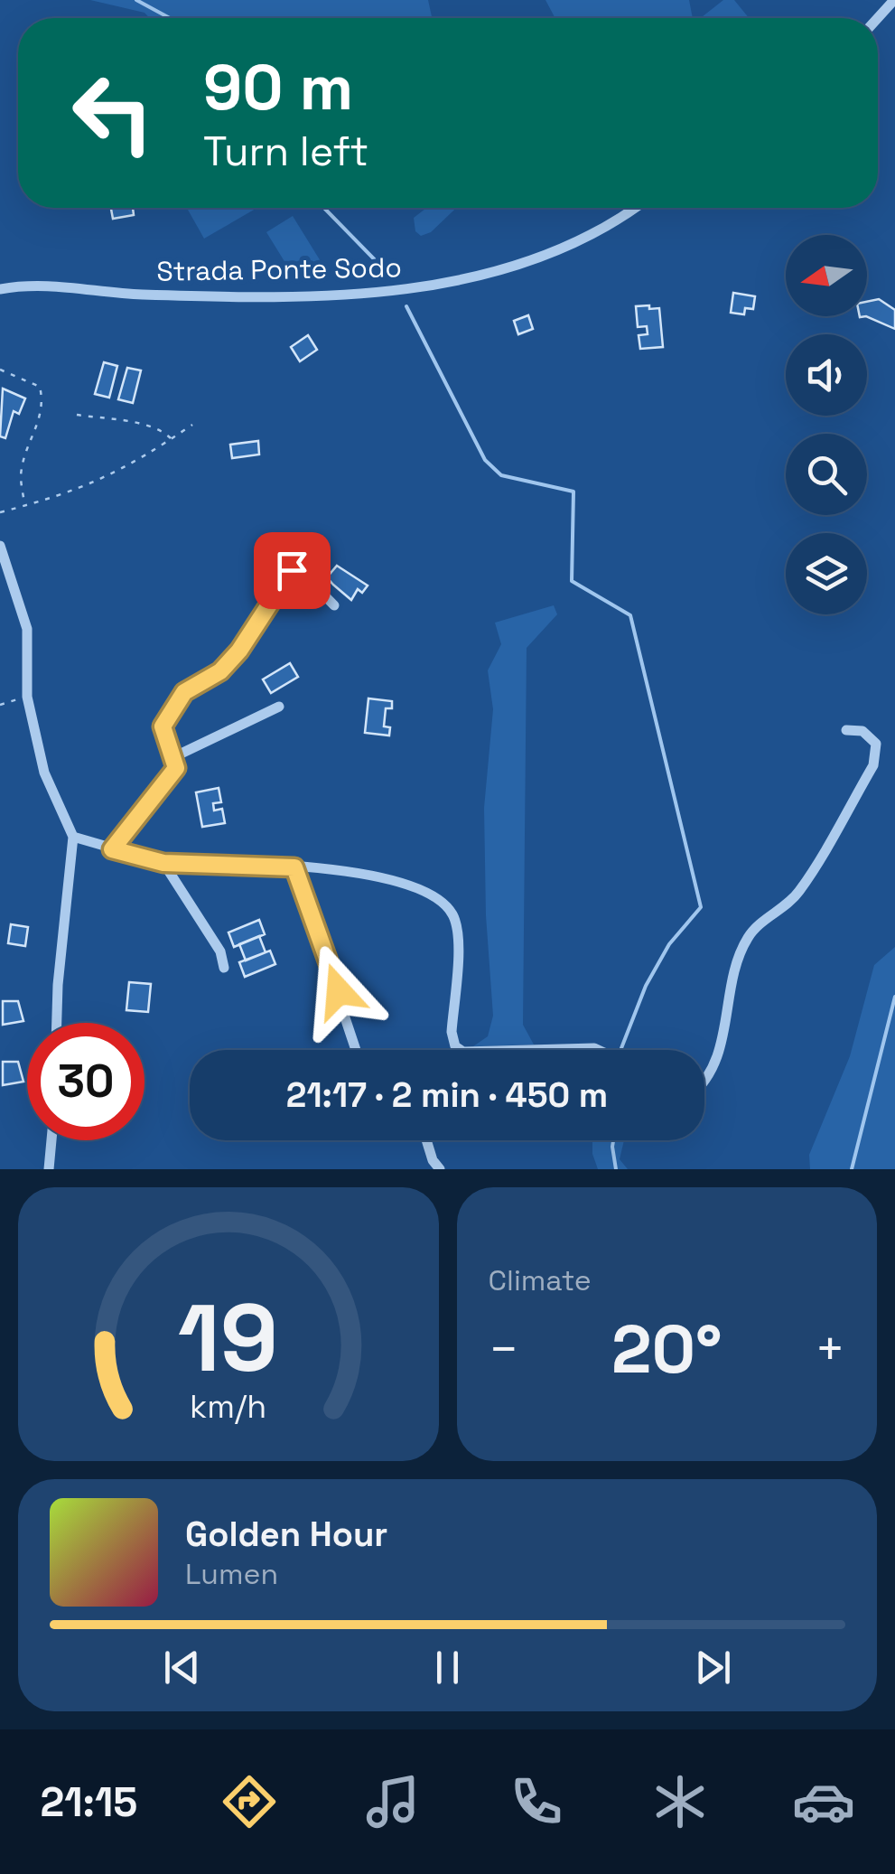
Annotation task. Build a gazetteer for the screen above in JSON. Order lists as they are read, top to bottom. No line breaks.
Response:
{"streets":{"street":["Strada Ponte Sodo"]},"north":"left","page":{"turn":["90 m","Turn left"],"limit":"30","trip":"21:17 · 2 min · 450 m","tile":"Climate","heat":["−","20°","+"],"song":["Golden Hour","Lumen"],"tabs":"21:15","gauge":["19","km/h"]}}
